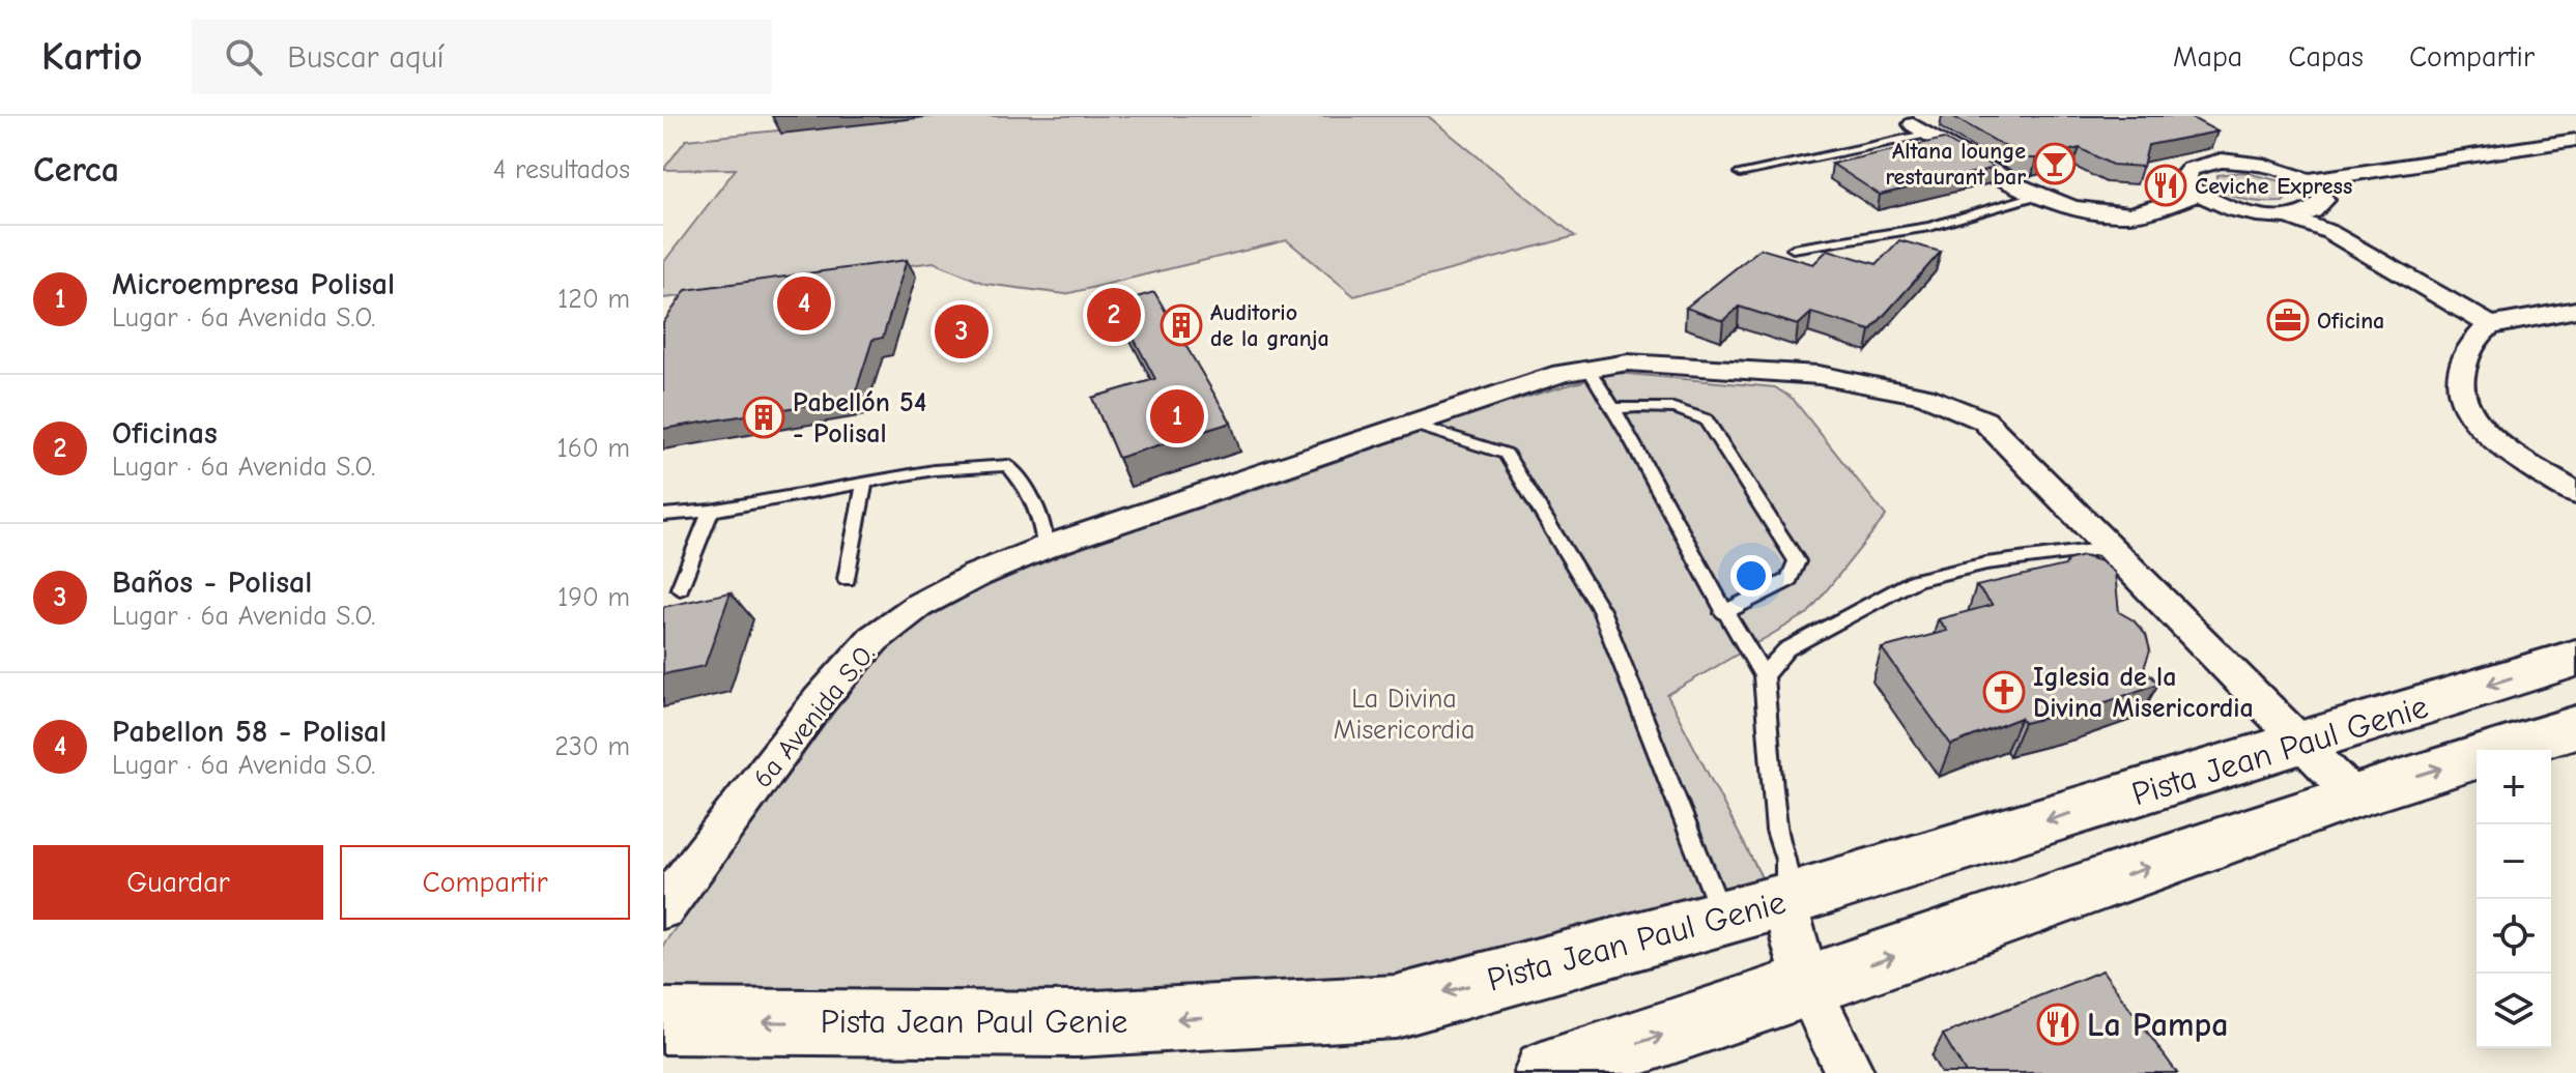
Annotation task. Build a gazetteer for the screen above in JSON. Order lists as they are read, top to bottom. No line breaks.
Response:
{"streets":{"main road":["Pista Jean Paul Genie"],"street":["6a Avenida S.O."]},"crossings":[["6a Avenida S.O.","Pista Jean Paul Genie"]],"parks":["La Divina Misericordia"],"places":{"bar":["Altana lounge restaurant bar"],"restaurant":["Ceviche Express","La Pampa"],"office":["Oficina"],"building":["Auditorio de la granja","Pabellón 54 - Polisal"],"church":["Iglesia de la Divina Misericordia"]},"page":{"header":"Kartio","search":"Buscar aquí","nav":["Mapa","Capas","Compartir"],"heading":["Cerca","4 resultados"],"list":[{"mark":"1","name":"Microempresa Polisal","note":"Lugar · 6a Avenida S.O.","value":"120 m"},{"mark":"2","name":"Oficinas","note":"Lugar · 6a Avenida S.O.","value":"160 m"},{"mark":"3","name":"Baños - Polisal","note":"Lugar · 6a Avenida S.O.","value":"190 m"},{"mark":"4","name":"Pabellon 58 - Polisal","note":"Lugar · 6a Avenida S.O.","value":"230 m"}],"pins":["4","2","3","1"],"map_buttons":["+","−"],"buttons":["Guardar","Compartir"]}}
